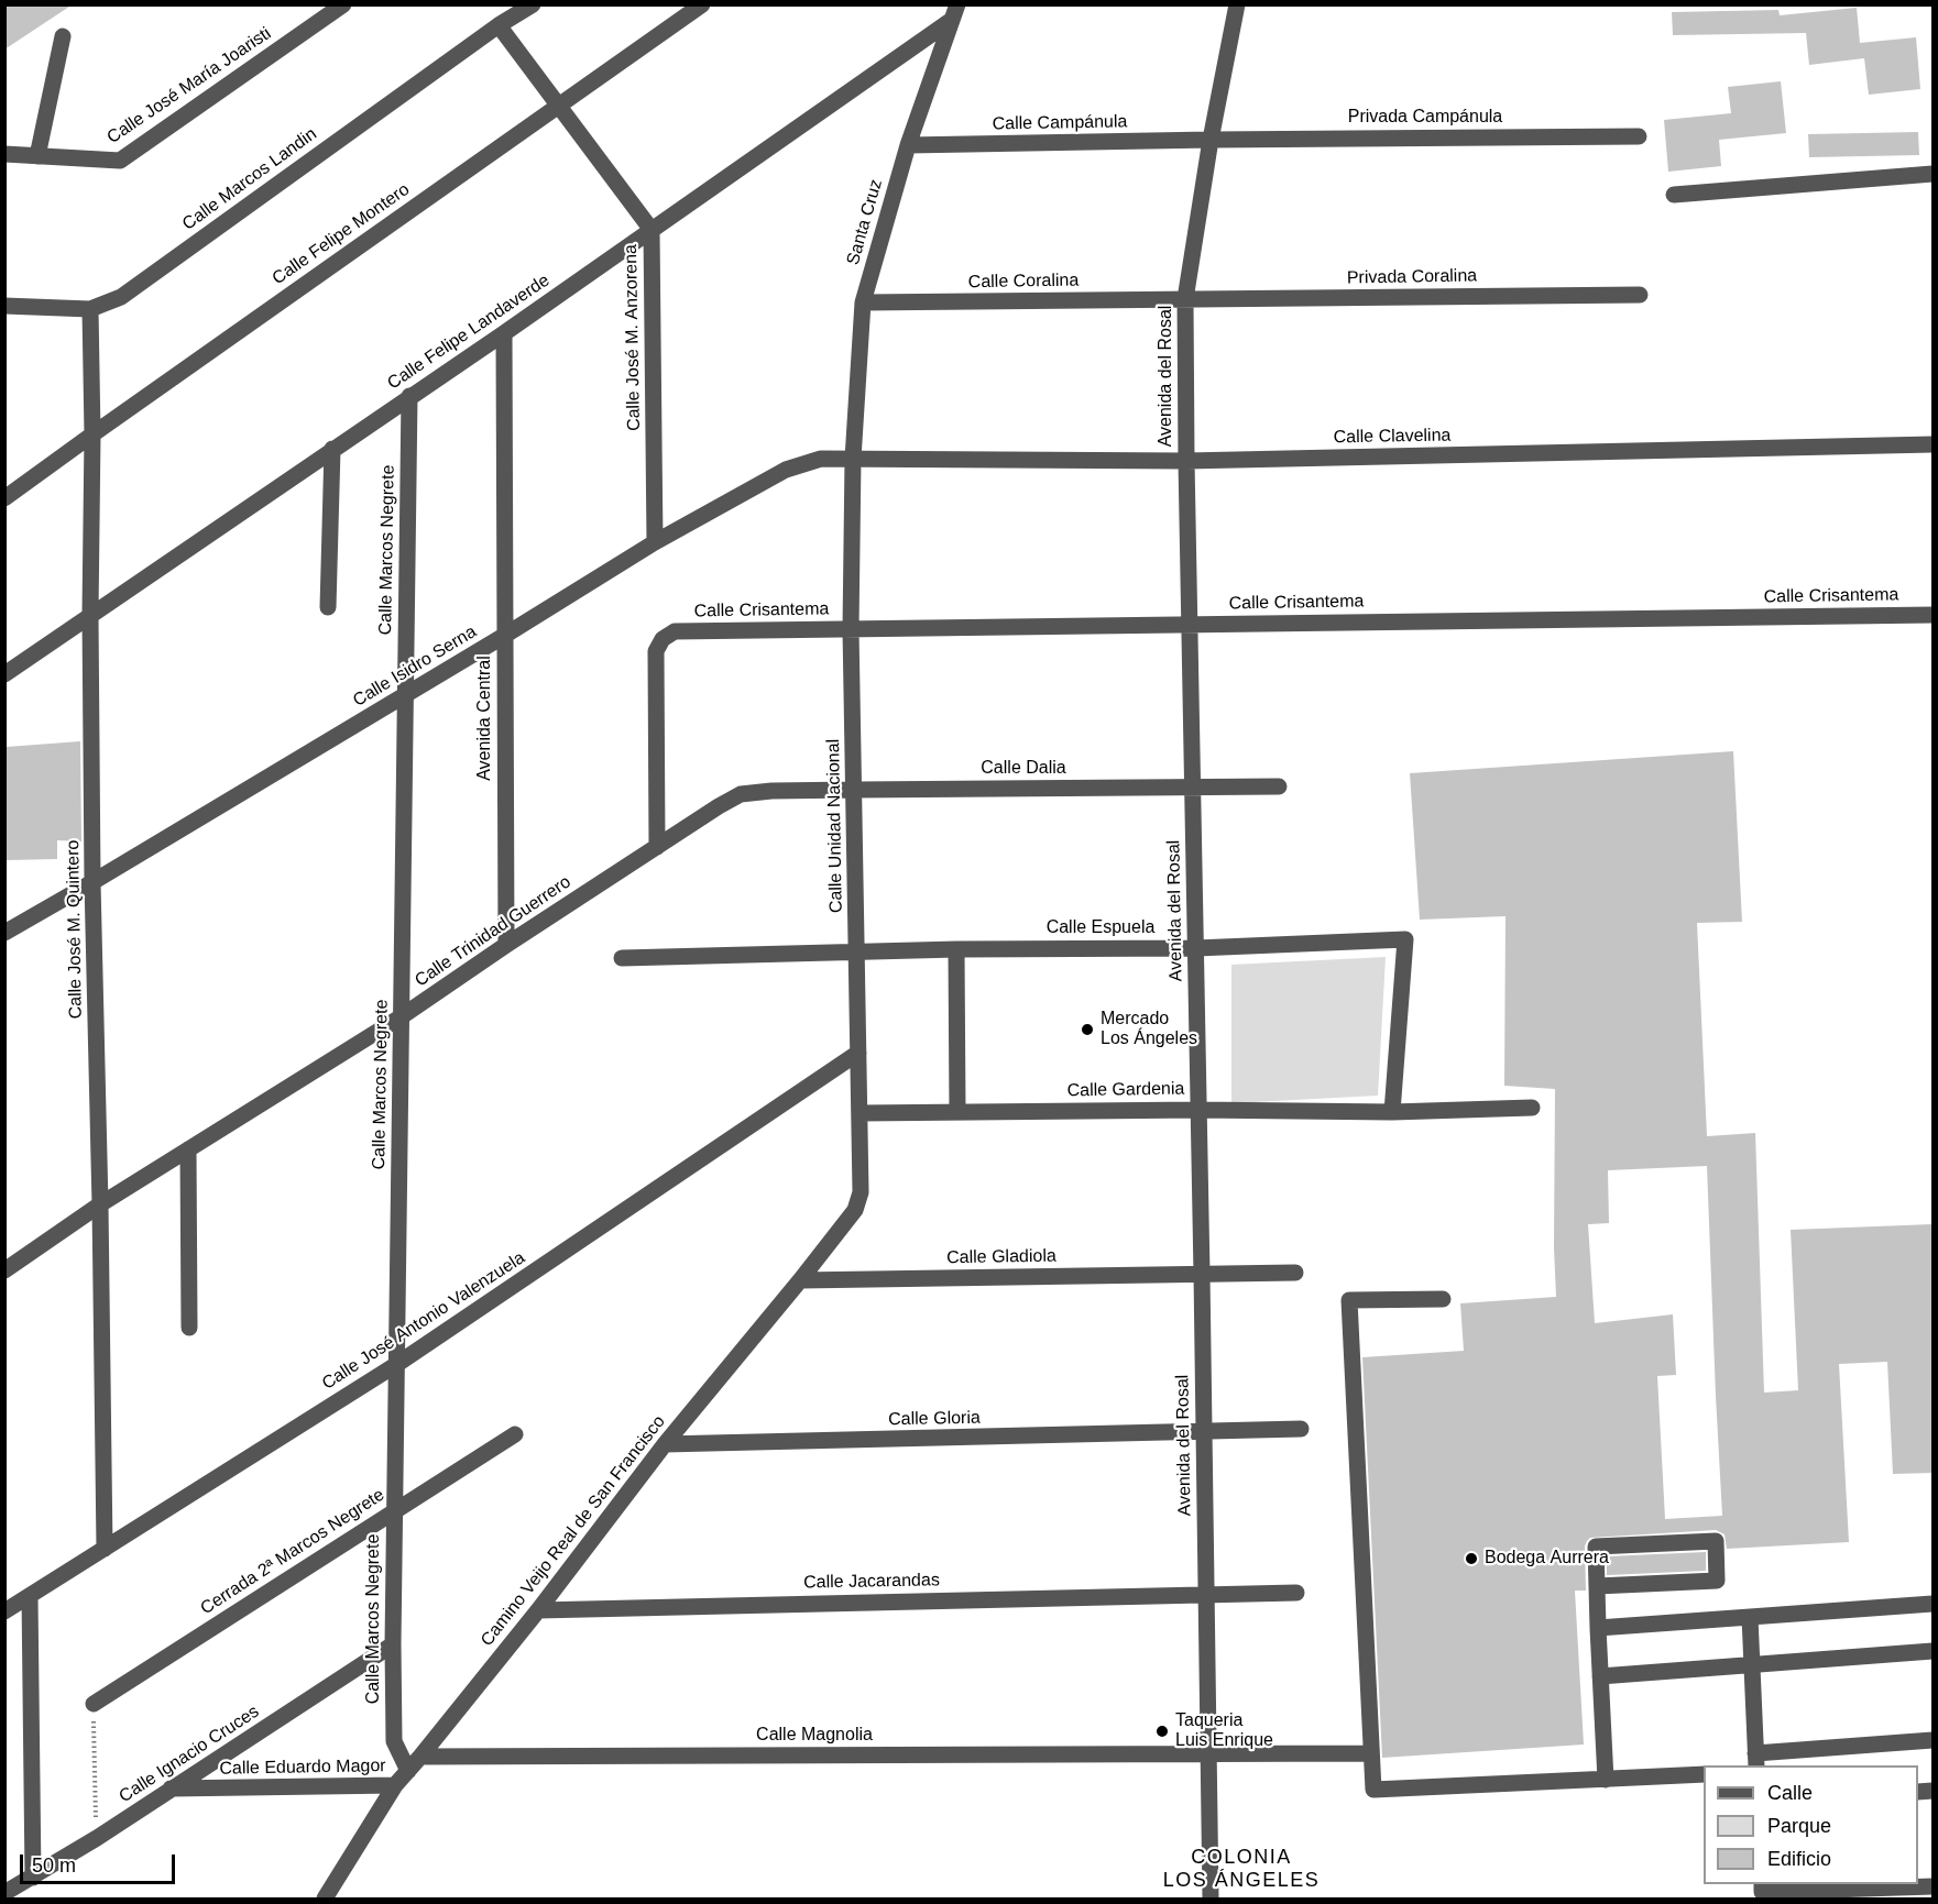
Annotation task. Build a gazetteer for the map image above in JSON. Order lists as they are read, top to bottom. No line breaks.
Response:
{"streets":{"street":["Calle José María Joaristi","Privada Campánula","Calle Campánula","Calle Marcos Landin","Santa Cruz","Calle Felipe Montero","Privada Coralina","Calle Coralina","Calle Felipe Landaverde","Calle José M. Anzorena","Avenida del Rosal","Calle Clavelina","Calle Marcos Negrete","Calle Crisantema","Calle Isidro Serna","Avenida Central","Calle Dalia","Calle Unidad Nacional","Calle Espuela","Calle José M. Quintero","Calle Trinidad Guerrero","Calle Gardenia","Calle Gladiola","Calle José Antonio Valenzuela","Calle Gloria","Camino Veijo Real de San Francisco","Cerrada 2ª Marcos Negrete","Calle Jacarandas","Calle Magnolia","Calle Ignacio Cruces","Calle Eduardo Magor"]},"crossings":[["Privada Campánula","Calle Campánula"],["Privada Campánula","Avenida del Rosal"],["Calle Campánula","Santa Cruz"],["Calle Campánula","Avenida del Rosal"],["Calle Marcos Landin","Calle José M. Anzorena"],["Calle Marcos Landin","Calle José M. Quintero"],["Santa Cruz","Calle Coralina"],["Santa Cruz","Calle Felipe Landaverde"],["Santa Cruz","Calle Clavelina"],["Santa Cruz","Calle Isidro Serna"],["Santa Cruz","Calle Unidad Nacional"],["Calle Felipe Montero","Calle José M. Anzorena"],["Calle Felipe Montero","Calle José M. Quintero"],["Privada Coralina","Calle Coralina"],["Privada Coralina","Avenida del Rosal"],["Calle Coralina","Avenida del Rosal"],["Calle Felipe Landaverde","Calle José M. Anzorena"],["Calle Felipe Landaverde","Calle Marcos Negrete"],["Calle Felipe Landaverde","Avenida Central"],["Calle Felipe Landaverde","Calle José M. Quintero"],["Calle José M. Anzorena","Calle Isidro Serna"],["Avenida del Rosal","Calle Clavelina"],["Avenida del Rosal","Calle Crisantema"],["Avenida del Rosal","Calle Dalia"],["Avenida del Rosal","Calle Espuela"],["Avenida del Rosal","Calle Gardenia"],["Avenida del Rosal","Calle Gladiola"],["Avenida del Rosal","Calle Gloria"],["Avenida del Rosal","Calle Jacarandas"],["Avenida del Rosal","Calle Magnolia"],["Calle Clavelina","Calle Isidro Serna"],["Calle Clavelina","Calle Unidad Nacional"],["Calle Marcos Negrete","Calle Isidro Serna"],["Calle Marcos Negrete","Calle Trinidad Guerrero"],["Calle Marcos Negrete","Calle José Antonio Valenzuela"],["Calle Marcos Negrete","Camino Veijo Real de San Francisco"],["Calle Marcos Negrete","Cerrada 2ª Marcos Negrete"],["Calle Marcos Negrete","Calle Ignacio Cruces"],["Calle Crisantema","Calle Unidad Nacional"],["Calle Crisantema","Calle Trinidad Guerrero"],["Calle Isidro Serna","Avenida Central"],["Calle Isidro Serna","Calle Unidad Nacional"],["Calle Isidro Serna","Calle José M. Quintero"],["Avenida Central","Calle Trinidad Guerrero"],["Calle Dalia","Calle Unidad Nacional"],["Calle Dalia","Calle Trinidad Guerrero"],["Calle Unidad Nacional","Calle Espuela"],["Calle Unidad Nacional","Calle Trinidad Guerrero"],["Calle Unidad Nacional","Calle Gardenia"],["Calle Unidad Nacional","Calle José Antonio Valenzuela"],["Calle Unidad Nacional","Camino Veijo Real de San Francisco"],["Calle Espuela","Calle Gardenia"],["Calle José M. Quintero","Calle Trinidad Guerrero"],["Calle José M. Quintero","Calle José Antonio Valenzuela"],["Calle Gladiola","Camino Veijo Real de San Francisco"],["Calle Gloria","Camino Veijo Real de San Francisco"],["Camino Veijo Real de San Francisco","Calle Jacarandas"],["Camino Veijo Real de San Francisco","Calle Magnolia"],["Camino Veijo Real de San Francisco","Calle Eduardo Magor"],["Calle Ignacio Cruces","Calle Eduardo Magor"]],"districts":["COLONIA LOS ÁNGELES"],"places":["Mercado Los Ángeles","Bodega Aurrera","Taqueria Luis Enrique"],"legend":["Calle","Parque","Edificio"],"scale_bar":"50 m"}
